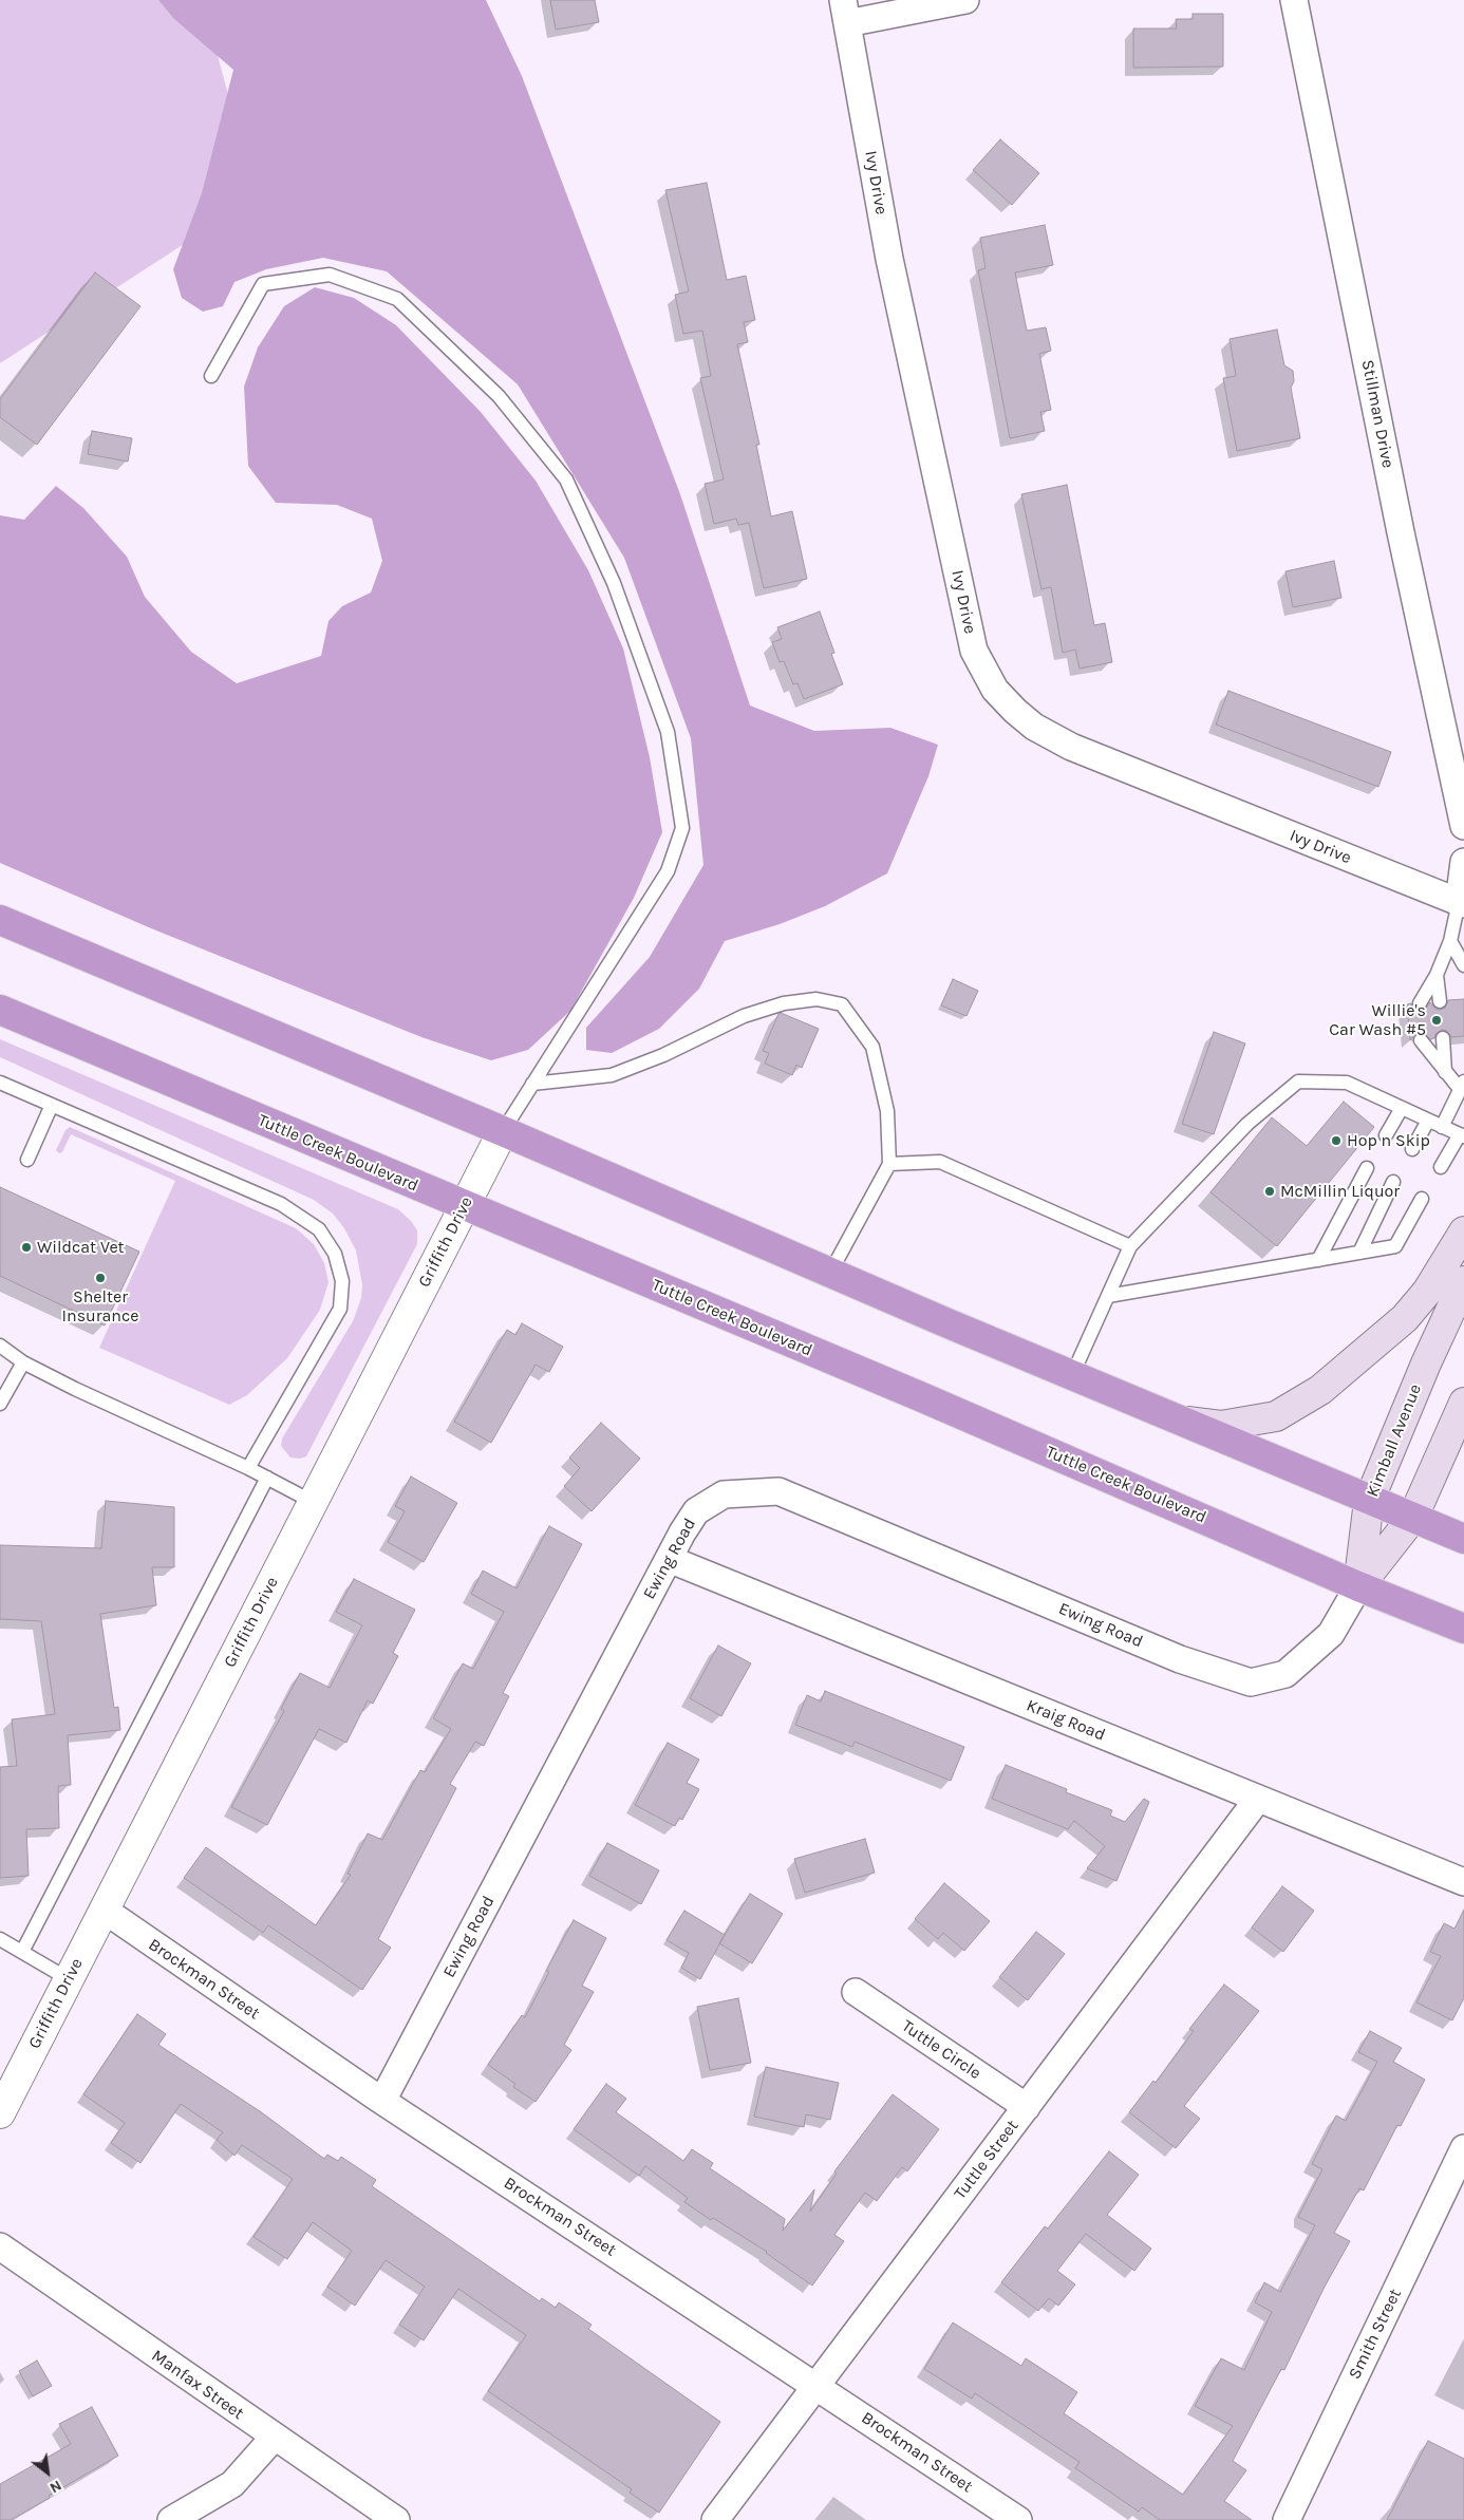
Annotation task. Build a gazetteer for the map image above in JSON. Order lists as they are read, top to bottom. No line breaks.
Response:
{"streets":{"highway":["Tuttle Creek Boulevard"],"main road":["Kimball Avenue"],"street":["Ivy Drive","Stillman Drive","Griffith Drive","Ewing Road","Kraig Road","Brockman Street","Tuttle Circle","Tuttle Street","Smith Street","Manfax Street"]},"crossings":[["Tuttle Creek Boulevard","Griffith Drive"],["Tuttle Creek Boulevard","Kimball Avenue"],["Tuttle Creek Boulevard","Ewing Road"],["Griffith Drive","Brockman Street"],["Kimball Avenue","Ewing Road"],["Ewing Road","Kraig Road"],["Ewing Road","Brockman Street"],["Kraig Road","Tuttle Street"],["Brockman Street","Tuttle Street"],["Tuttle Circle","Tuttle Street"]],"places":["Willie's Car Wash #5","Hop n Skip","McMillin Liquor","Wildcat Vet","Shelter Insurance"],"north":"bottom right"}
